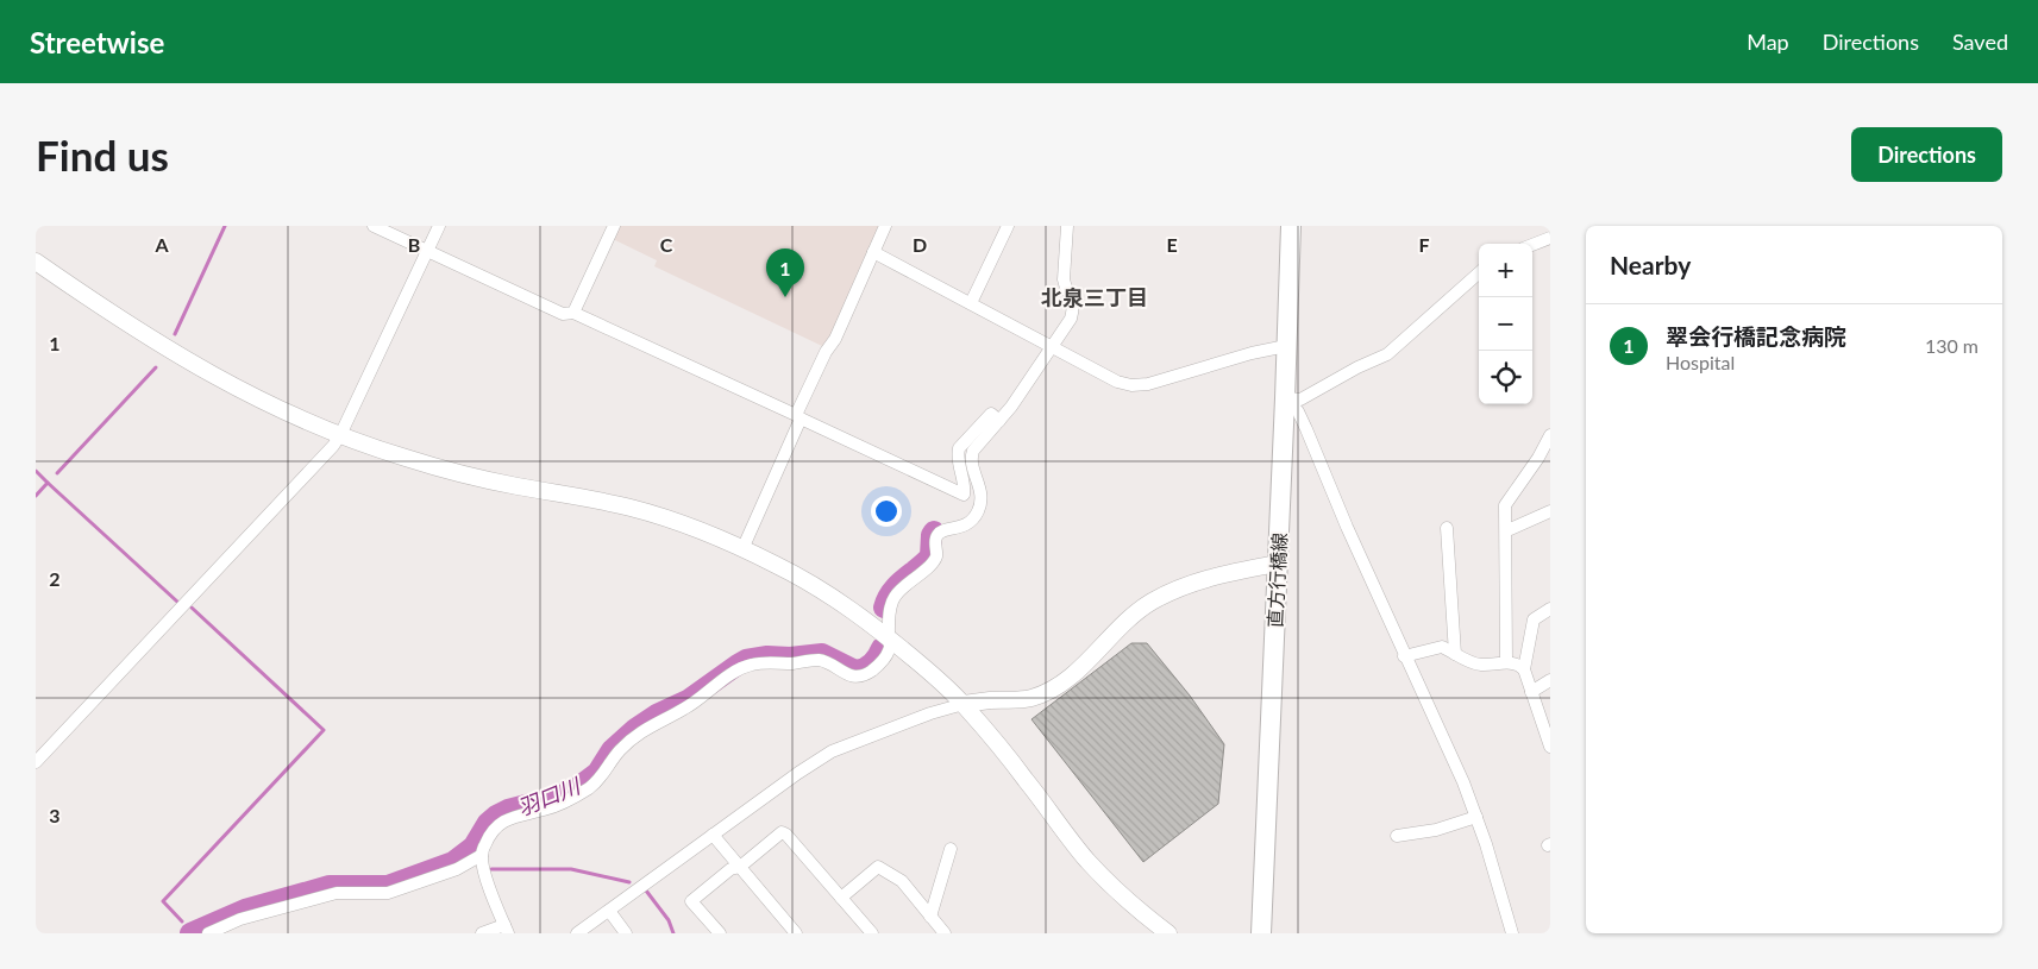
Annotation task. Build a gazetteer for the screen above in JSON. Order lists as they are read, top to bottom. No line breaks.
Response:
{"streets":{"main road":["直方行橋線"]},"districts":["北泉三丁目"],"water":["羽口川"],"page":{"header":"Streetwise","nav":["Map","Directions","Saved"],"buttons":"Directions","title":"Find us","heading":"Nearby","map_buttons":["+","−"],"pins":"1","list":[{"mark":"1","name":"翠会行橋記念病院","note":"Hospital","value":"130 m"}]},"grid":{"columns":["A","B","C","D","E","F"],"rows":["1","2","3"]}}
